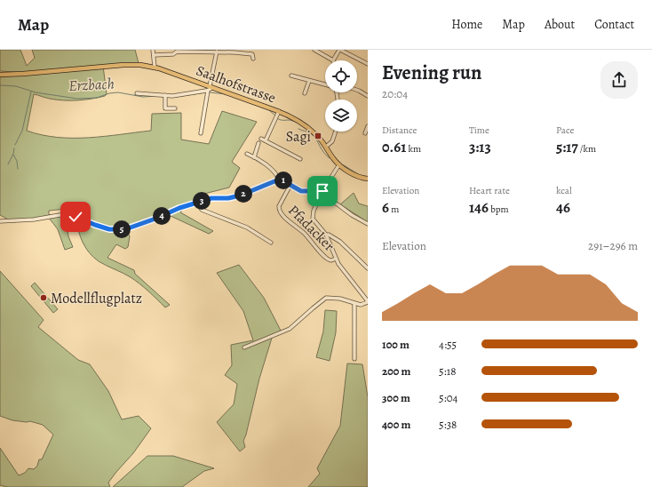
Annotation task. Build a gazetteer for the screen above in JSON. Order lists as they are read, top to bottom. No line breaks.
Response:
{"streets":{"main road":["Saalhofstrasse"],"street":["Pfadacker"]},"water":["Erzbach"],"places":{"transit":["Sagi"],"other":["Modellflugplatz"]},"page":{"header":"Map","nav":["Home","Map","About","Contact"],"heading":["Evening run","20:04"],"stats":[["Distance","0.61 km"],["Time","3:13"],["Pace","5:17 /km"],["Elevation","6 m"],["Heart rate","146 bpm"],["kcal","46"]],"pins":["1","2","3","4","5"],"chart":["Elevation","291–296 m"],"list":[{"name":"100 m","note":"4:55"},{"name":"200 m","note":"5:18"},{"name":"300 m","note":"5:04"},{"name":"400 m","note":"5:38"}]}}
